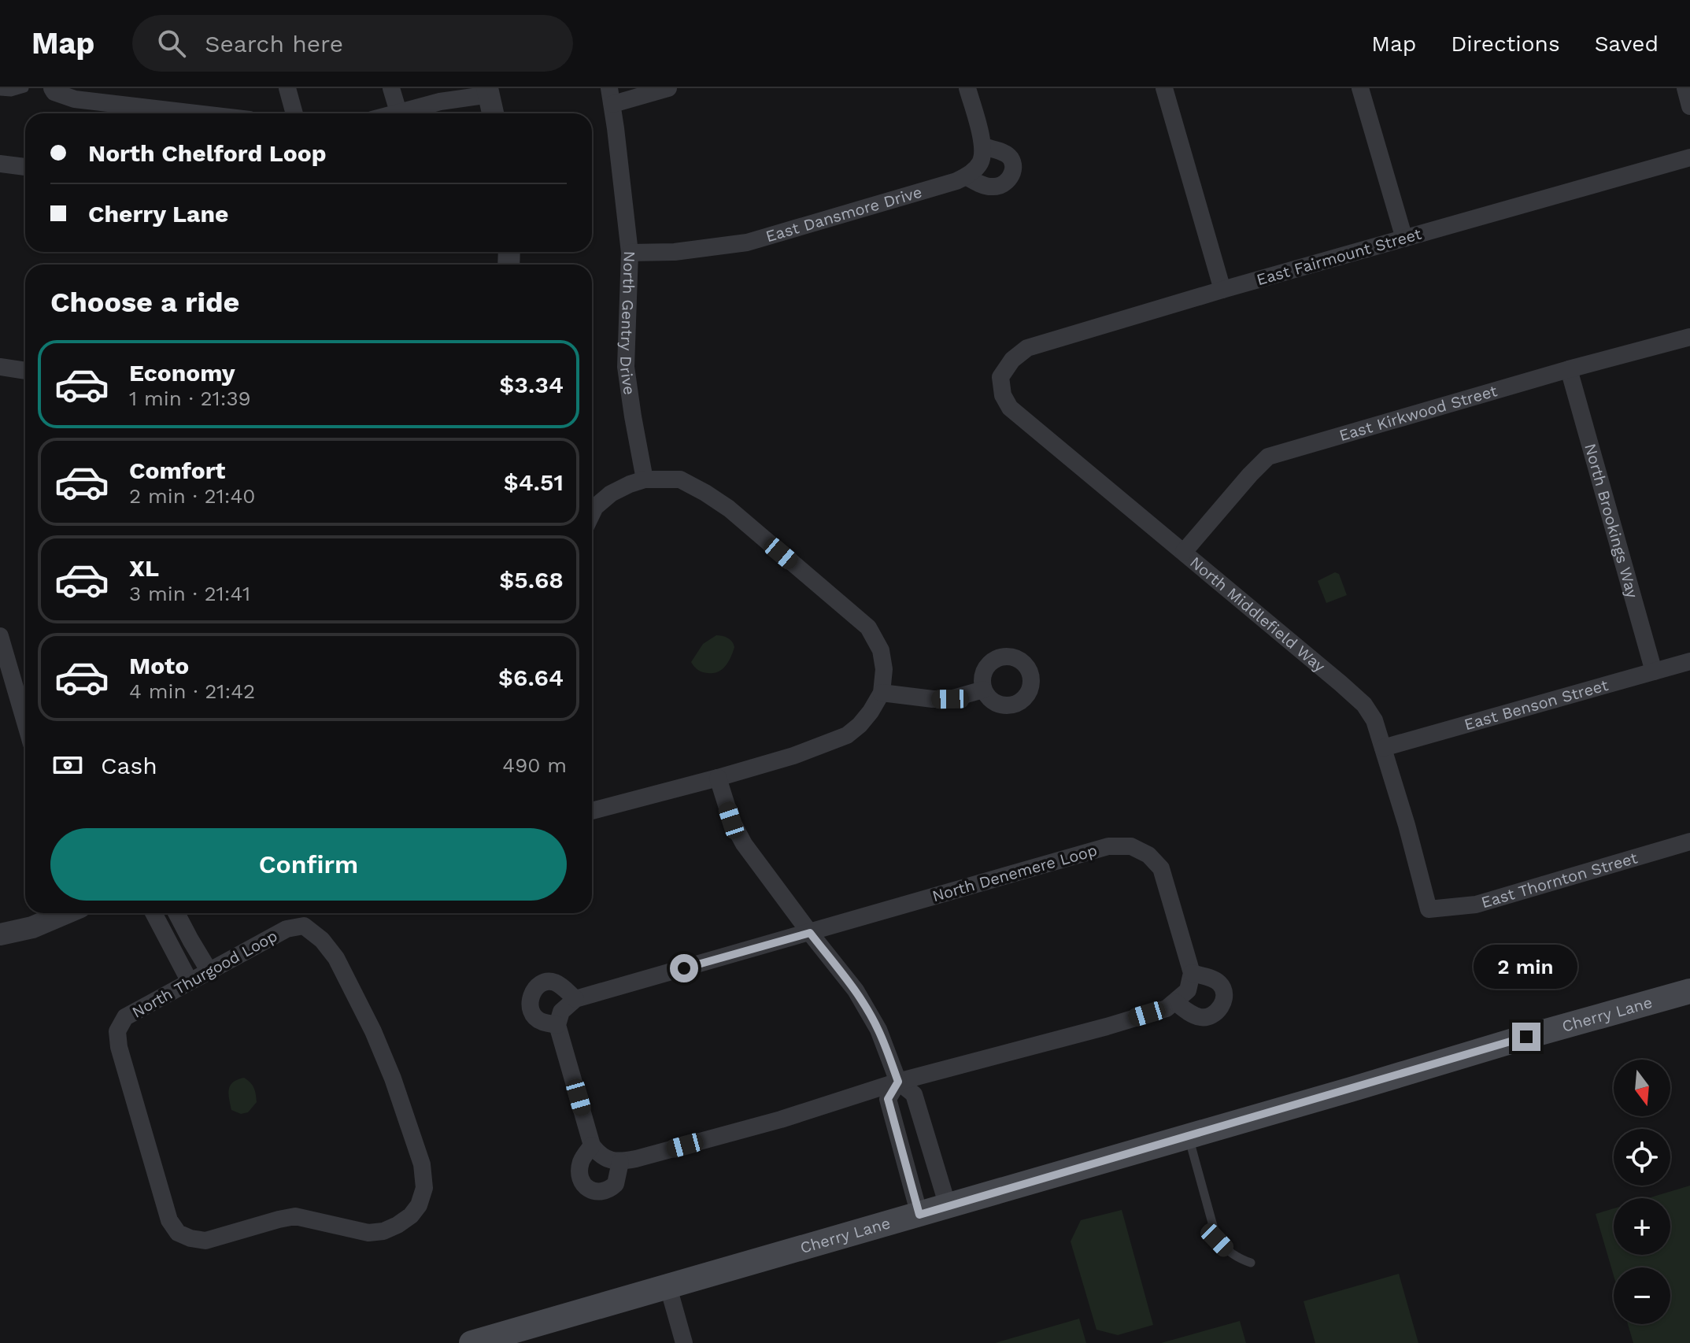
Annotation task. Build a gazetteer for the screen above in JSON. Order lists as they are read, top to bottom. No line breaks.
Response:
{"streets":{"main road":["Cherry Lane"],"street":["East Dansmore Drive","East Fairmount Street","North Gentry Drive","East Kirkwood Street","North Brookings Way","North Middlefield Way","East Benson Street","North Denemere Loop","East Thornton Street","North Thurgood Loop"]},"crossings":[["East Dansmore Drive","North Gentry Drive"],["East Fairmount Street","North Middlefield Way"],["East Kirkwood Street","North Brookings Way"],["East Kirkwood Street","North Middlefield Way"],["North Brookings Way","East Benson Street"],["North Middlefield Way","East Benson Street"],["North Middlefield Way","East Thornton Street"]],"north":"bottom","page":{"header":"Map","search":"Search here","nav":["Map","Directions","Saved"],"banner":["North Chelford Loop","Cherry Lane"],"heading":"Choose a ride","list":[{"name":"Economy","note":"1 min · 21:39","value":"$3.34"},{"name":"Comfort","note":"2 min · 21:40","value":"$4.51"},{"name":"XL","note":"3 min · 21:41","value":"$5.68"},{"name":"Moto","note":"4 min · 21:42","value":"$6.64"}],"pay":["Cash","490 m"],"buttons":"Confirm","bubble":"2 min","map_buttons":["+","−"]}}
